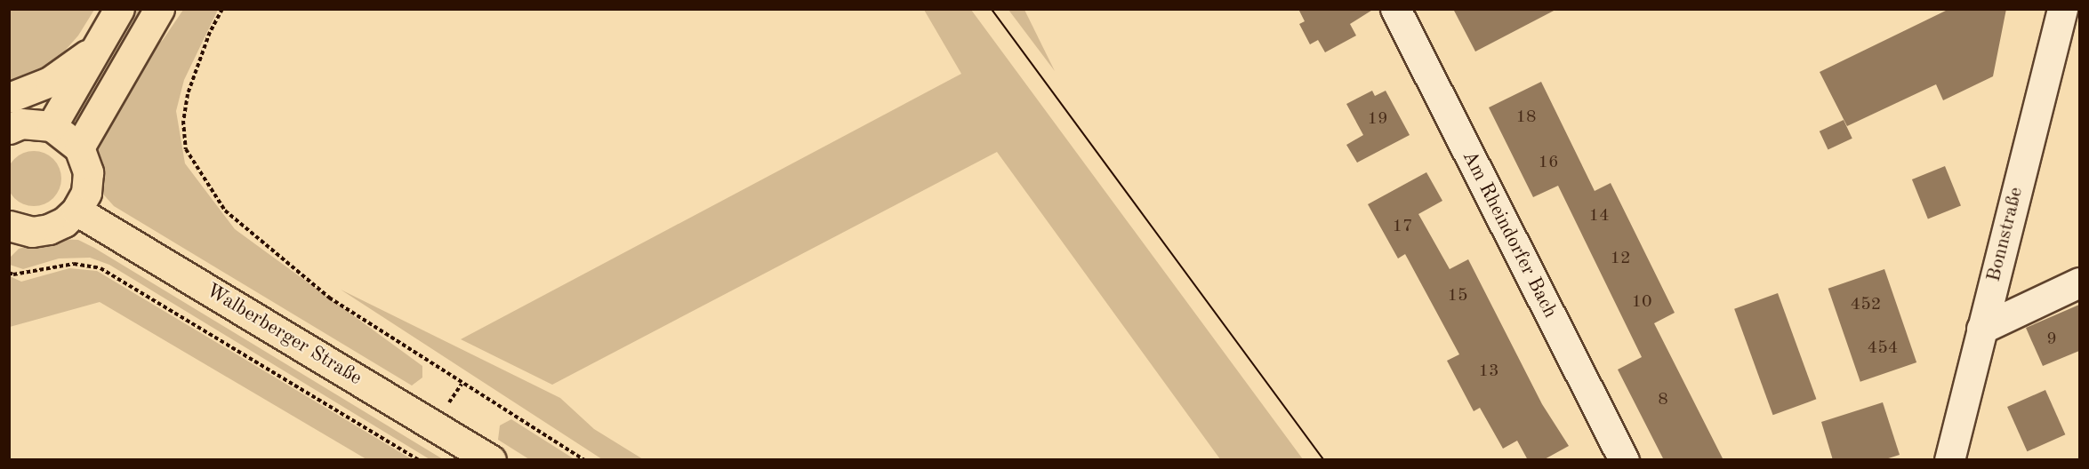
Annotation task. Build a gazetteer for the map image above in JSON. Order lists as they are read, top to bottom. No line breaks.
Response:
{"streets":{"main road":["Walberberger Straße"],"street":["Am Rheindorfer Bach","Bonnstraße"]},"house_numbers":["18","19","16","14","17","12","15","10","452","9","454","13","8"]}
